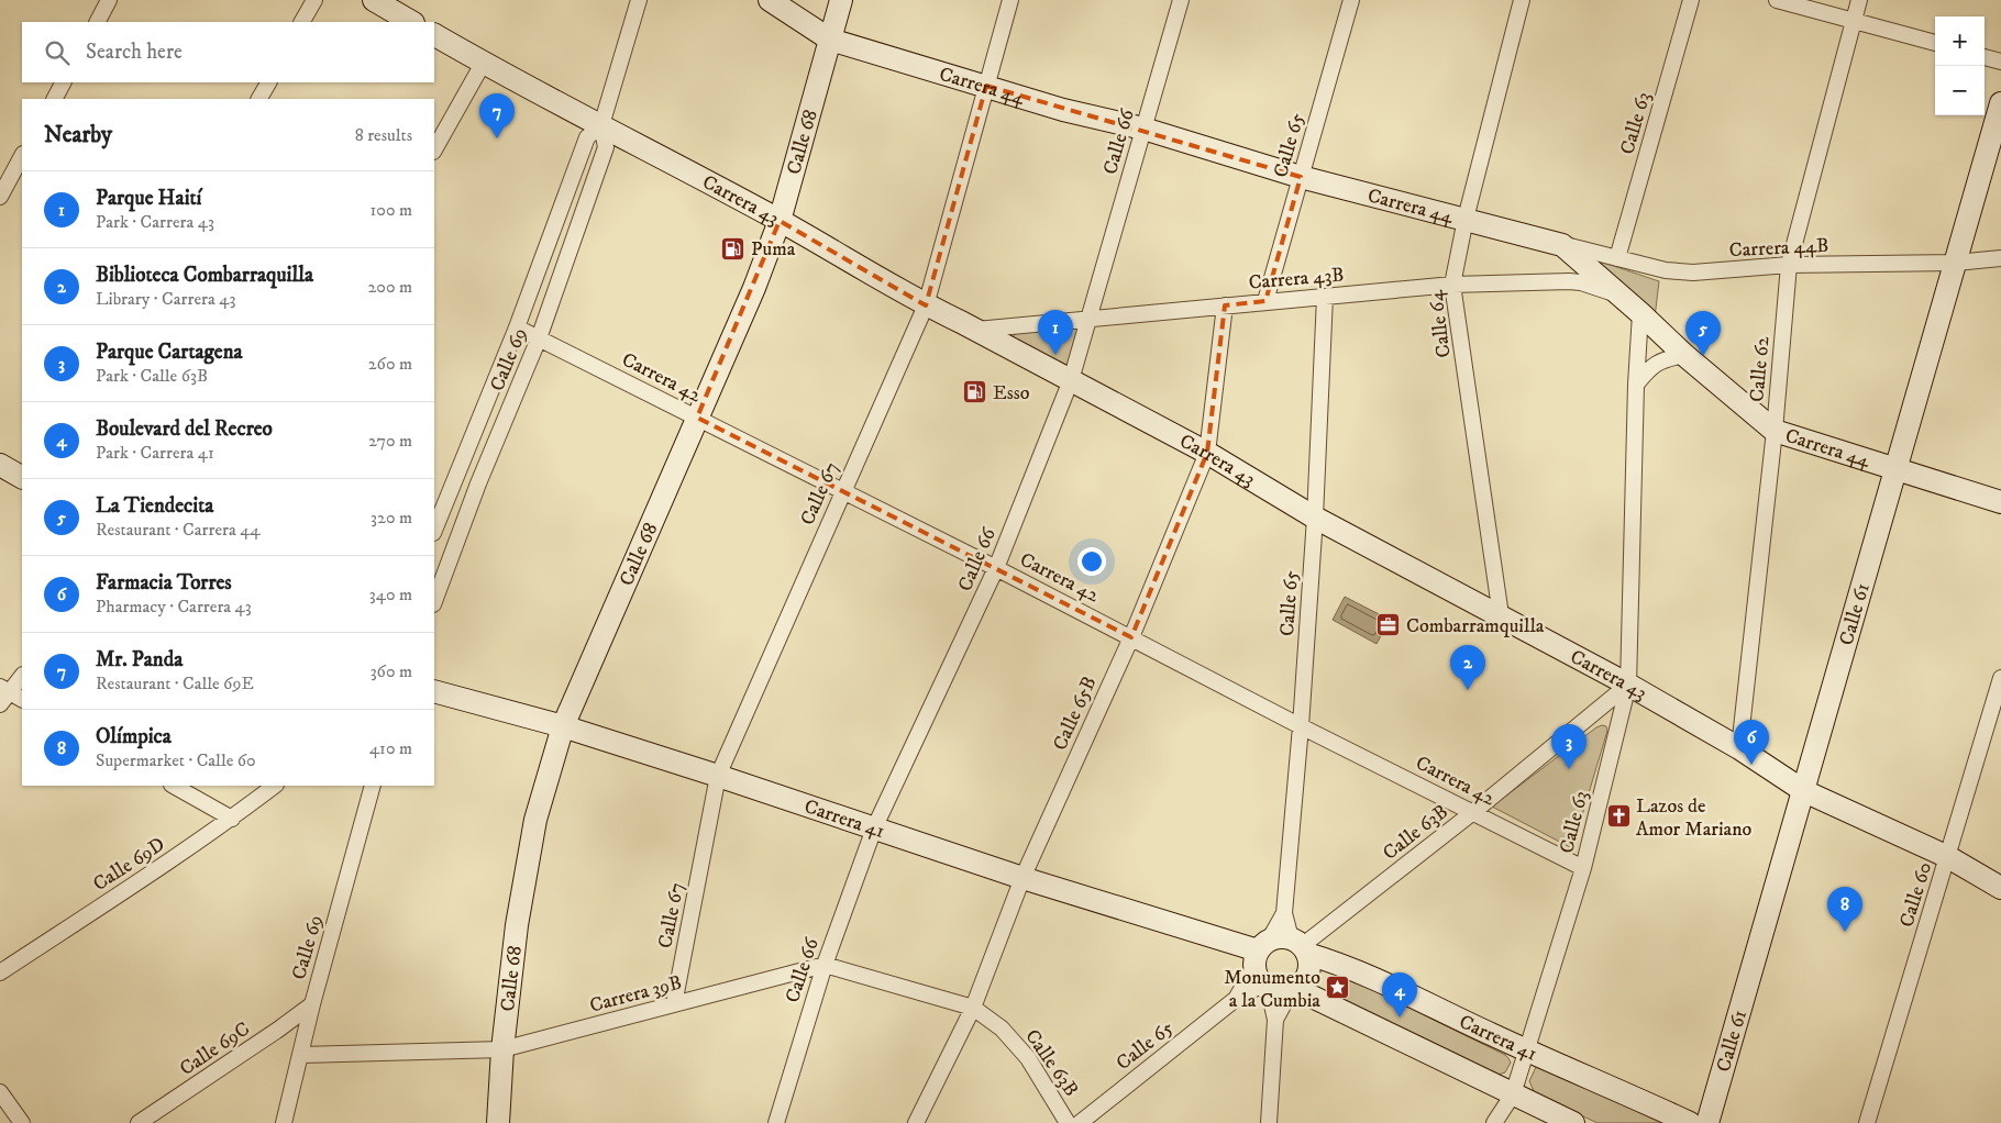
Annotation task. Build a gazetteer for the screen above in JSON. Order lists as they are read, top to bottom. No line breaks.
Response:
{"streets":{"street":["Carrera 44","Calle 63","Calle 68","Calle 66","Calle 65","Carrera 43","Carrera 44B","Carrera 43B","Calle 64","Calle 69","Calle 62","Carrera 42","Calle 67","Calle 61","Calle 65B","Carrera 41","Calle 63B","Calle 69D","Calle 60","Carrera 39B","Calle 69C"]},"crossings":[["Carrera 44","Calle 63"],["Carrera 44","Calle 68"],["Carrera 44","Calle 66"],["Carrera 44","Calle 65"],["Carrera 44","Carrera 44B"],["Carrera 44","Carrera 43B"],["Carrera 44","Calle 64"],["Carrera 44","Calle 62"],["Carrera 44","Calle 67"],["Carrera 44","Calle 61"],["Calle 63","Carrera 43"],["Calle 63","Carrera 44B"],["Calle 63","Carrera 42"],["Calle 63","Carrera 41"],["Calle 63","Calle 63B"],["Calle 68","Carrera 43"],["Calle 68","Carrera 42"],["Calle 68","Carrera 41"],["Calle 68","Carrera 39B"],["Calle 66","Carrera 43"],["Calle 66","Carrera 43B"],["Calle 66","Carrera 42"],["Calle 66","Carrera 41"],["Calle 66","Carrera 39B"],["Calle 65","Carrera 43"],["Calle 65","Carrera 43B"],["Calle 65","Carrera 42"],["Calle 65","Carrera 41"],["Calle 65","Calle 63B"],["Carrera 43","Carrera 43B"],["Carrera 43","Calle 64"],["Carrera 43","Calle 69"],["Carrera 43","Calle 62"],["Carrera 43","Calle 67"],["Carrera 43","Calle 61"],["Carrera 43","Calle 65B"],["Carrera 43","Calle 63B"],["Carrera 43","Calle 60"],["Carrera 44B","Calle 62"],["Carrera 44B","Calle 61"],["Carrera 43B","Calle 64"],["Carrera 43B","Calle 65B"],["Calle 69","Carrera 42"],["Calle 69","Carrera 39B"],["Calle 69","Calle 69C"],["Carrera 42","Calle 67"],["Carrera 42","Calle 65B"],["Carrera 42","Calle 63B"],["Calle 67","Carrera 41"],["Calle 67","Carrera 39B"],["Calle 65B","Carrera 41"],["Calle 65B","Calle 63B"],["Carrera 41","Calle 63B"]],"places":{"fuel station":["Puma","Esso"],"office":["Combarramquilla"],"church":["Lazos de Amor Mariano"],"place":["Monumento a la Cumbia"]},"page":{"map_buttons":["+","−"],"search":"Search here","pins":["7","1","5","2","6","3","8","4"],"heading":["Nearby","8 results"],"list":[{"mark":"1","name":"Parque Haití","note":"Park · Carrera 43","value":"100 m"},{"mark":"2","name":"Biblioteca Combarraquilla","note":"Library · Carrera 43","value":"200 m"},{"mark":"3","name":"Parque Cartagena","note":"Park · Calle 63B","value":"260 m"},{"mark":"4","name":"Boulevard del Recreo","note":"Park · Carrera 41","value":"270 m"},{"mark":"5","name":"La Tiendecita","note":"Restaurant · Carrera 44","value":"320 m"},{"mark":"6","name":"Farmacia Torres","note":"Pharmacy · Carrera 43","value":"340 m"},{"mark":"7","name":"Mr. Panda","note":"Restaurant · Calle 69E","value":"360 m"},{"mark":"8","name":"Olímpica","note":"Supermarket · Calle 60","value":"410 m"}]}}
